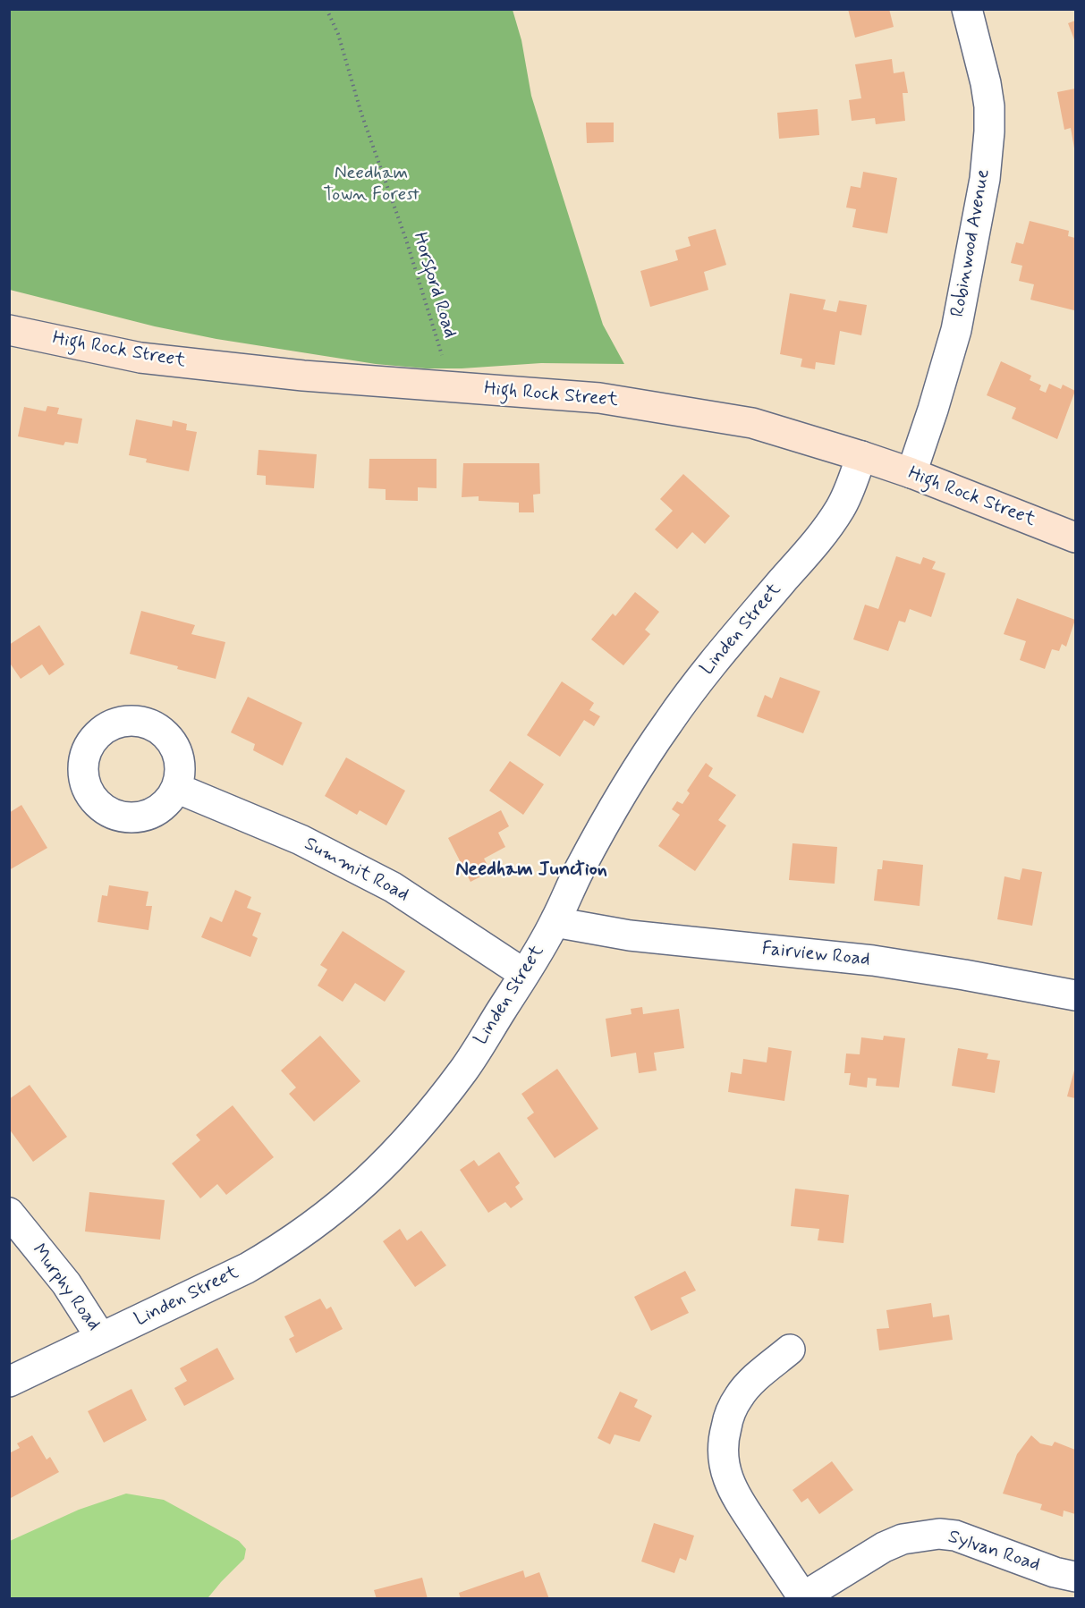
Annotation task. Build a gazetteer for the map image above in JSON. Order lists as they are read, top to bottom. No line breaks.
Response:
{"streets":{"street":["Robinwood Avenue","High Rock Street","Linden Street","Summit Road","Fairview Road","Murphy Road","Sylvan Road"],"path":["Horsford Road"]},"crossings":[["Robinwood Avenue","High Rock Street"],["Horsford Road","High Rock Street"],["High Rock Street","Linden Street"],["Linden Street","Summit Road"],["Linden Street","Fairview Road"],["Linden Street","Murphy Road"]],"districts":["Needham Junction"],"parks":["Needham Town Forest"]}
